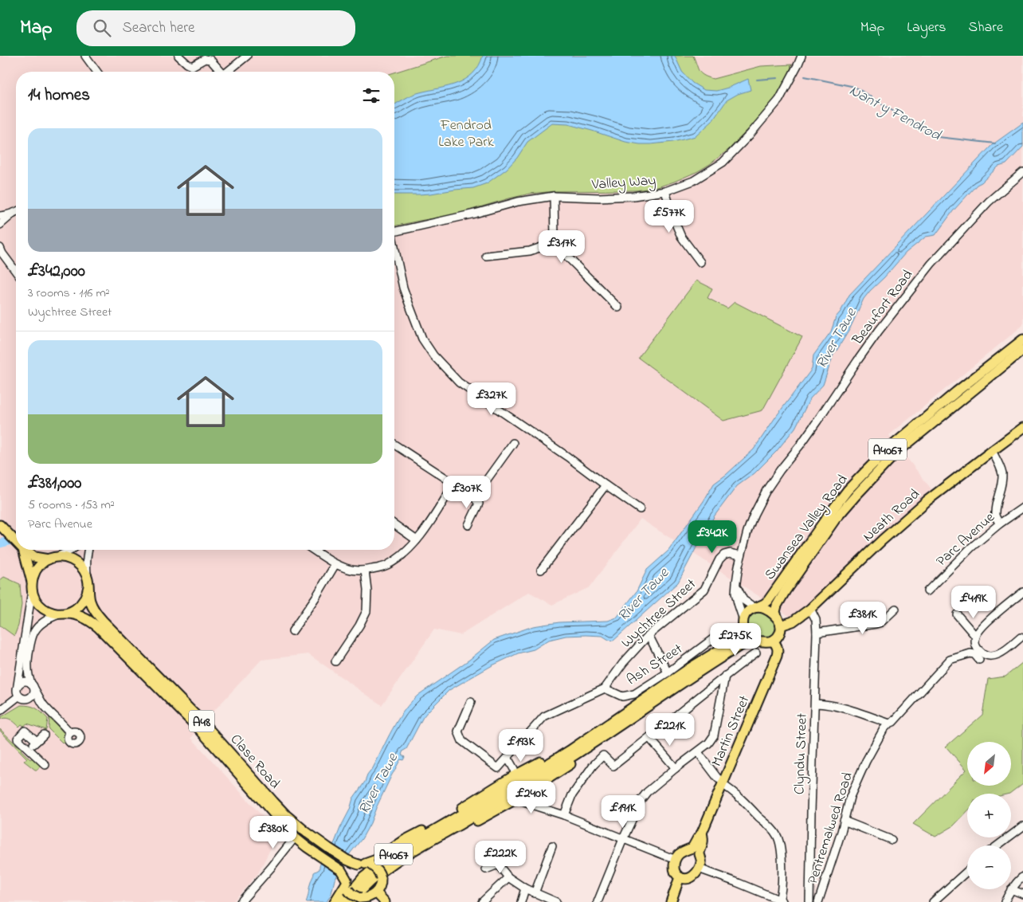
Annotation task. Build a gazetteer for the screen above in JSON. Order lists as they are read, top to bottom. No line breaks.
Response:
{"streets":{"main road":["A4067","Neath Road","Swansea Valley Road","A48","Martin Street","Clase Road"],"street":["Valley Way","Beaufort Road","Parc Avenue","Wychtree Street","Ash Street","Clyndu Street","Pentremalwed Road"]},"crossings":[["Beaufort Road","A4067"],["Beaufort Road","Neath Road"],["Beaufort Road","Swansea Valley Road"],["Beaufort Road","Wychtree Street"],["Beaufort Road","Martin Street"],["A4067","Neath Road"],["A4067","Swansea Valley Road"],["A4067","Martin Street"],["Neath Road","Swansea Valley Road"],["Neath Road","Martin Street"],["Neath Road","Clyndu Street"],["Swansea Valley Road","Martin Street"],["Wychtree Street","Ash Street"]],"water":["Nant y Fendrod","River Tawe"],"parks":["Fendrod Lake Park"],"north":"bottom left","page":{"header":"Map","search":"Search here","nav":["Map","Layers","Share"],"heading":"14 homes","list":[{"name":"£342,000","note":"3 rooms · 116 m² · Wychtree Street"},{"name":"£381,000","note":"5 rooms · 153 m² · Parc Avenue"}],"price":["£577K","£317K","£327K","£307K","£342K","£419K","£381K","£275K","£221K","£193K","£240K","£191K","£380K","£222K"],"map_buttons":["+","−"]}}
